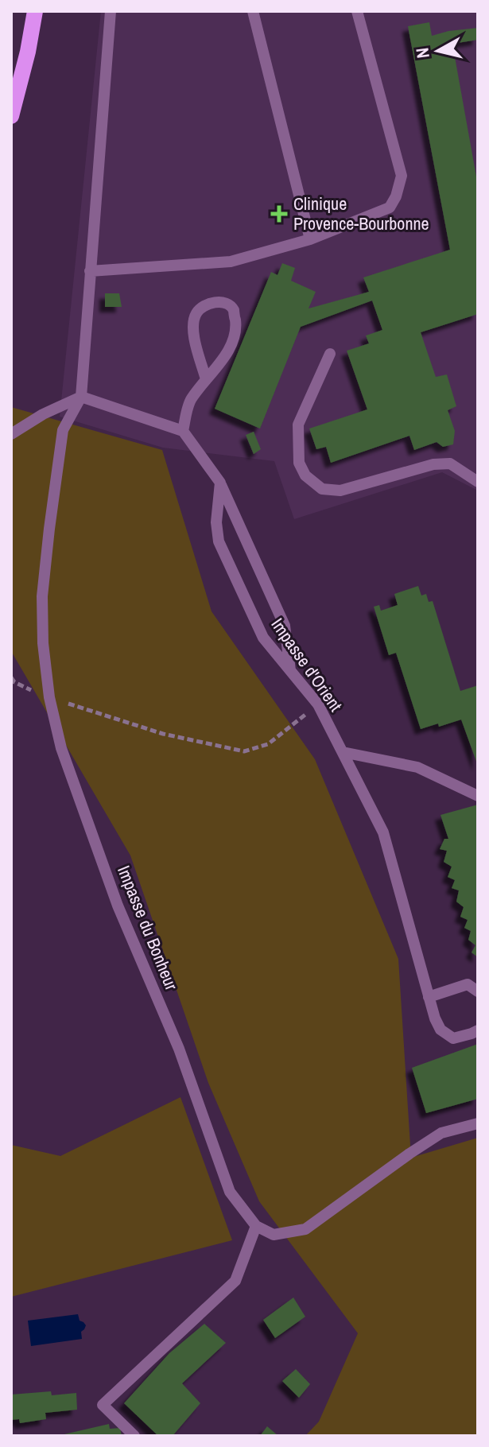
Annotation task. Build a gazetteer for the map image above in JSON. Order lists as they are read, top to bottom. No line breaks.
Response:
{"streets":{"lane":["Impasse d'Orient","Impasse du Bonheur"]},"places":{"health":["Clinique Provence-Bourbonne"]},"north":"left"}
